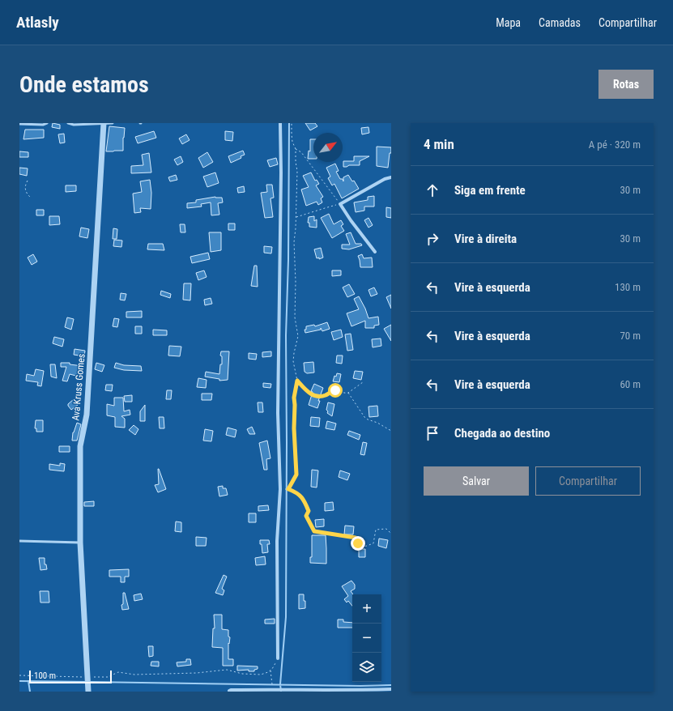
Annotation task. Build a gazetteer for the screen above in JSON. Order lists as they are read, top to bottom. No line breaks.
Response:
{"streets":{"street":["Ava Kruss Gomes"]},"scale_bar":"100 m","north":"top right","page":{"header":"Atlasly","nav":["Mapa","Camadas","Compartilhar"],"buttons":["Rotas",["Salvar","Compartilhar"]],"title":"Onde estamos","heading":["4 min","A pé · 320 m"],"list":[["Siga em frente","30 m"],["Vire à direita","30 m"],["Vire à esquerda","130 m"],["Vire à esquerda","70 m"],["Vire à esquerda","60 m"],"Chegada ao destino"],"map_buttons":["+","−"],"scale":"100 m"}}
